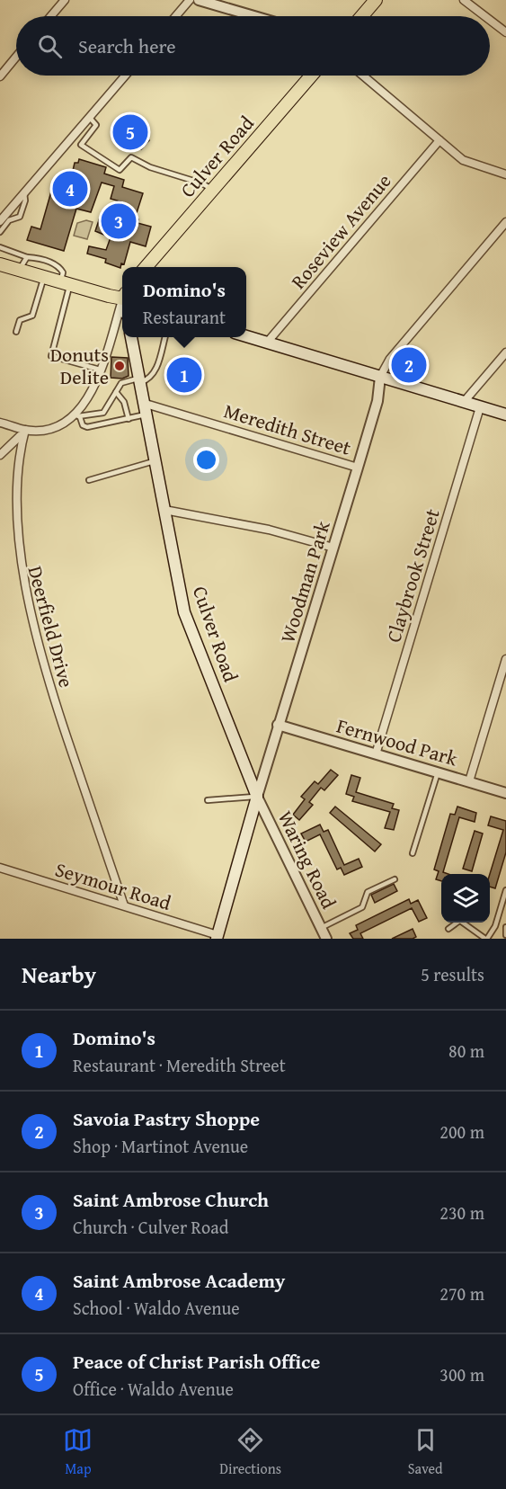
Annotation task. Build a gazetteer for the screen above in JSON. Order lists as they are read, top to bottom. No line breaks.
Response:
{"streets":{"main road":["Culver Road"],"street":["Roseview Avenue","Meredith Street","Claybrook Street","Woodman Park","Deerfield Drive","Fernwood Park","Waring Road","Seymour Road"]},"crossings":[["Culver Road","Meredith Street"],["Culver Road","Woodman Park"],["Culver Road","Waring Road"],["Meredith Street","Woodman Park"],["Claybrook Street","Fernwood Park"],["Woodman Park","Fernwood Park"],["Woodman Park","Waring Road"],["Deerfield Drive","Seymour Road"]],"places":["Donuts Delite"],"page":{"search":"Search here","pins":["5","4","3","2","1"],"popup":["Domino's","Restaurant"],"heading":["Nearby","5 results"],"list":[{"mark":"1","name":"Domino's","note":"Restaurant · Meredith Street","value":"80 m"},{"mark":"2","name":"Savoia Pastry Shoppe","note":"Shop · Martinot Avenue","value":"200 m"},{"mark":"3","name":"Saint Ambrose Church","note":"Church · Culver Road","value":"230 m"},{"mark":"4","name":"Saint Ambrose Academy","note":"School · Waldo Avenue","value":"270 m"},{"mark":"5","name":"Peace of Christ Parish Office","note":"Office · Waldo Avenue","value":"300 m"}],"nav":["Map","Directions","Saved"]}}
